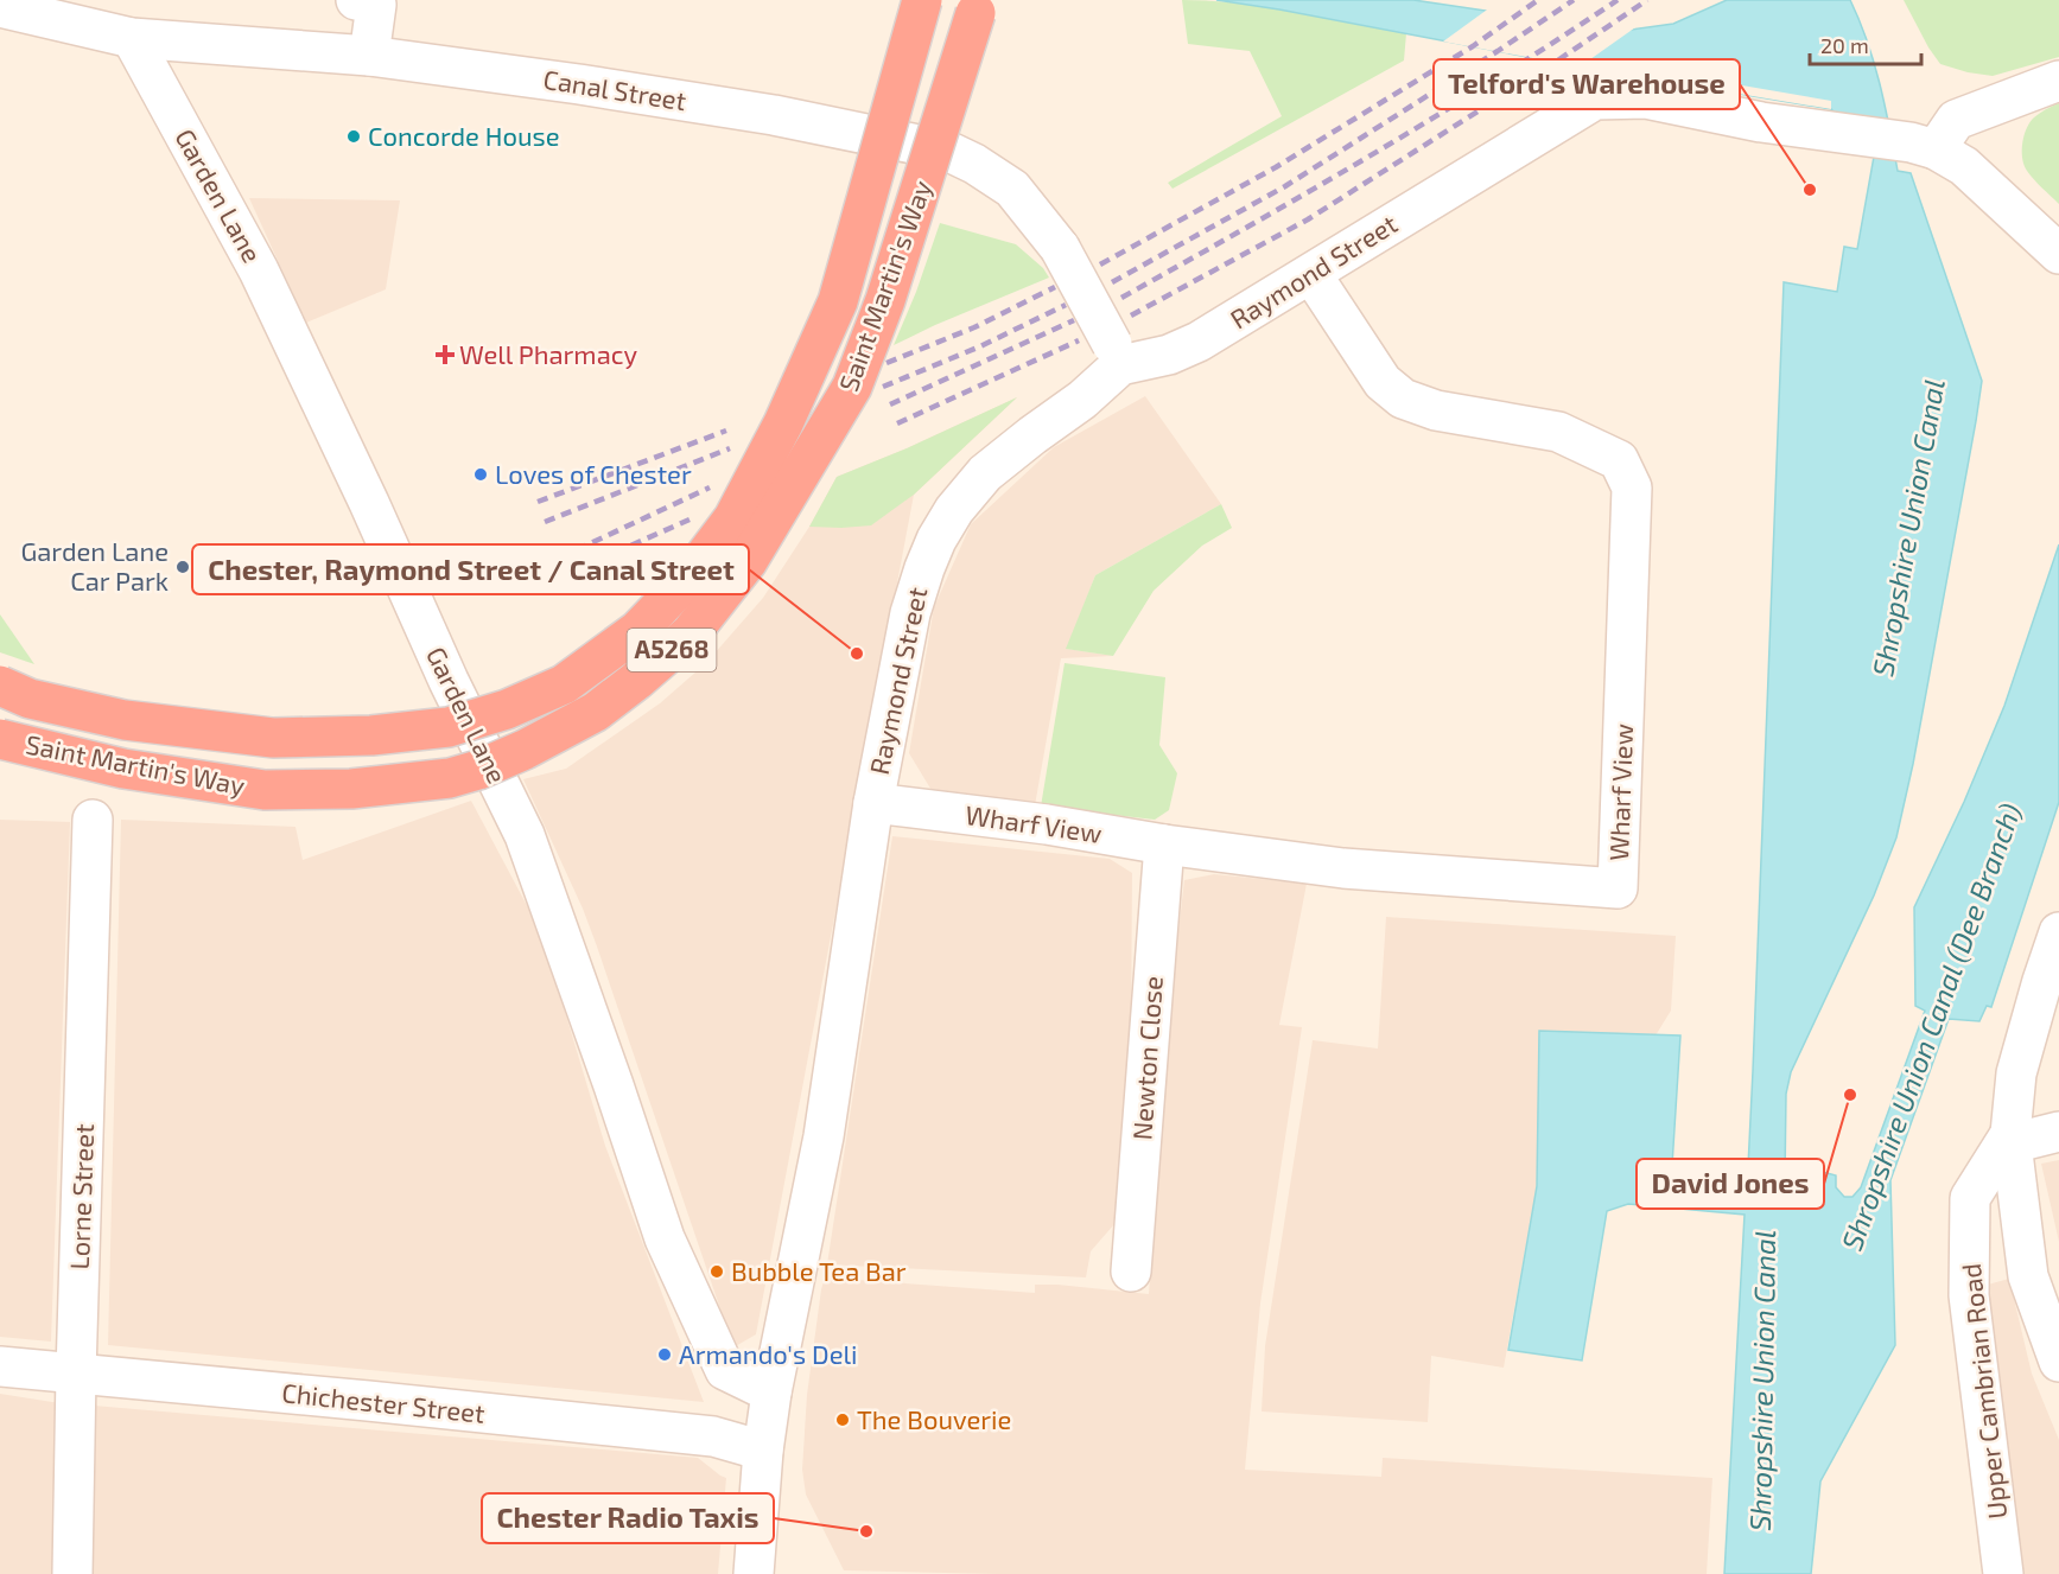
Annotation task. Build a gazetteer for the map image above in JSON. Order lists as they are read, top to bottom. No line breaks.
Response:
{"streets":{"highway":["Saint Martin's Way","A5268"],"street":["Canal Street","Garden Lane","Raymond Street","Wharf View","Newton Close","Lorne Street","Upper Cambrian Road","Chichester Street"]},"crossings":[["Canal Street","Garden Lane"],["Canal Street","Raymond Street"],["Garden Lane","Raymond Street"],["Raymond Street","Wharf View"],["Raymond Street","Chichester Street"],["Wharf View","Newton Close"],["Lorne Street","Chichester Street"]],"water":["Shropshire Union Canal","Shropshire Union Canal (Dee Branch)"],"places":{"other":["Concorde House","Telford's Warehouse","Loves of Chester","Garden Lane Car Park","Chester, Raymond Street / Canal Street","David Jones","Bubble Tea Bar","Armando's Deli","The Bouverie","Chester Radio Taxis"],"health":["Well Pharmacy"]},"scale_bar":"20 m"}
